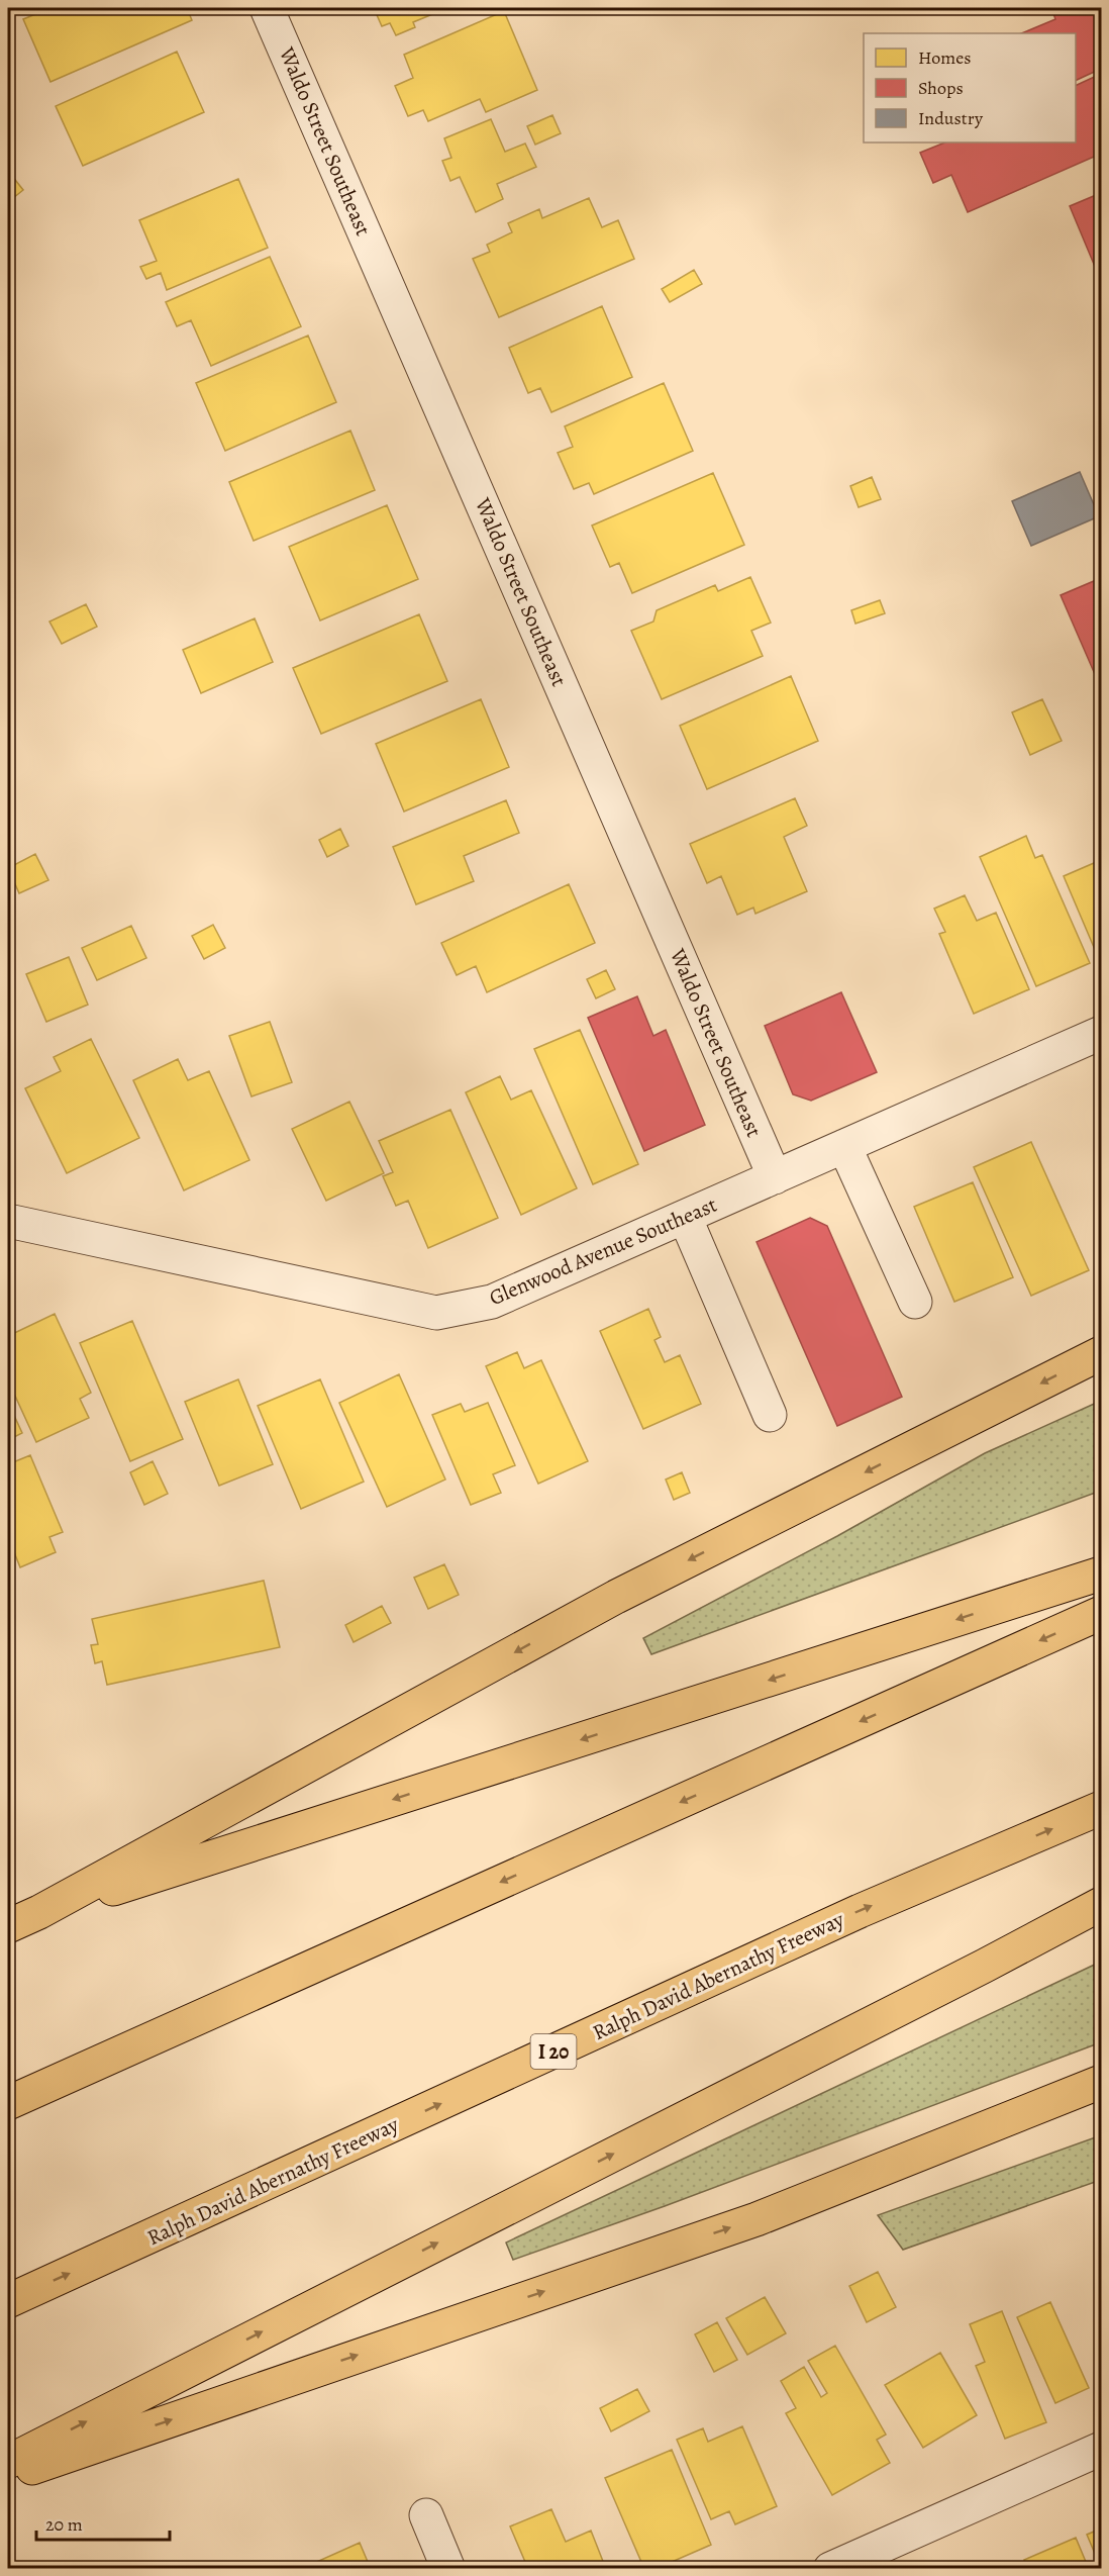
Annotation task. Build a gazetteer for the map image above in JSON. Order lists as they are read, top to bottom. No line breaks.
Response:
{"streets":{"highway":["Ralph David Abernathy Freeway","I 20"],"street":["Waldo Street Southeast","Glenwood Avenue Southeast"]},"crossings":[["Waldo Street Southeast","Glenwood Avenue Southeast"]],"legend":["Homes","Shops","Industry"],"scale_bar":"20 m"}
